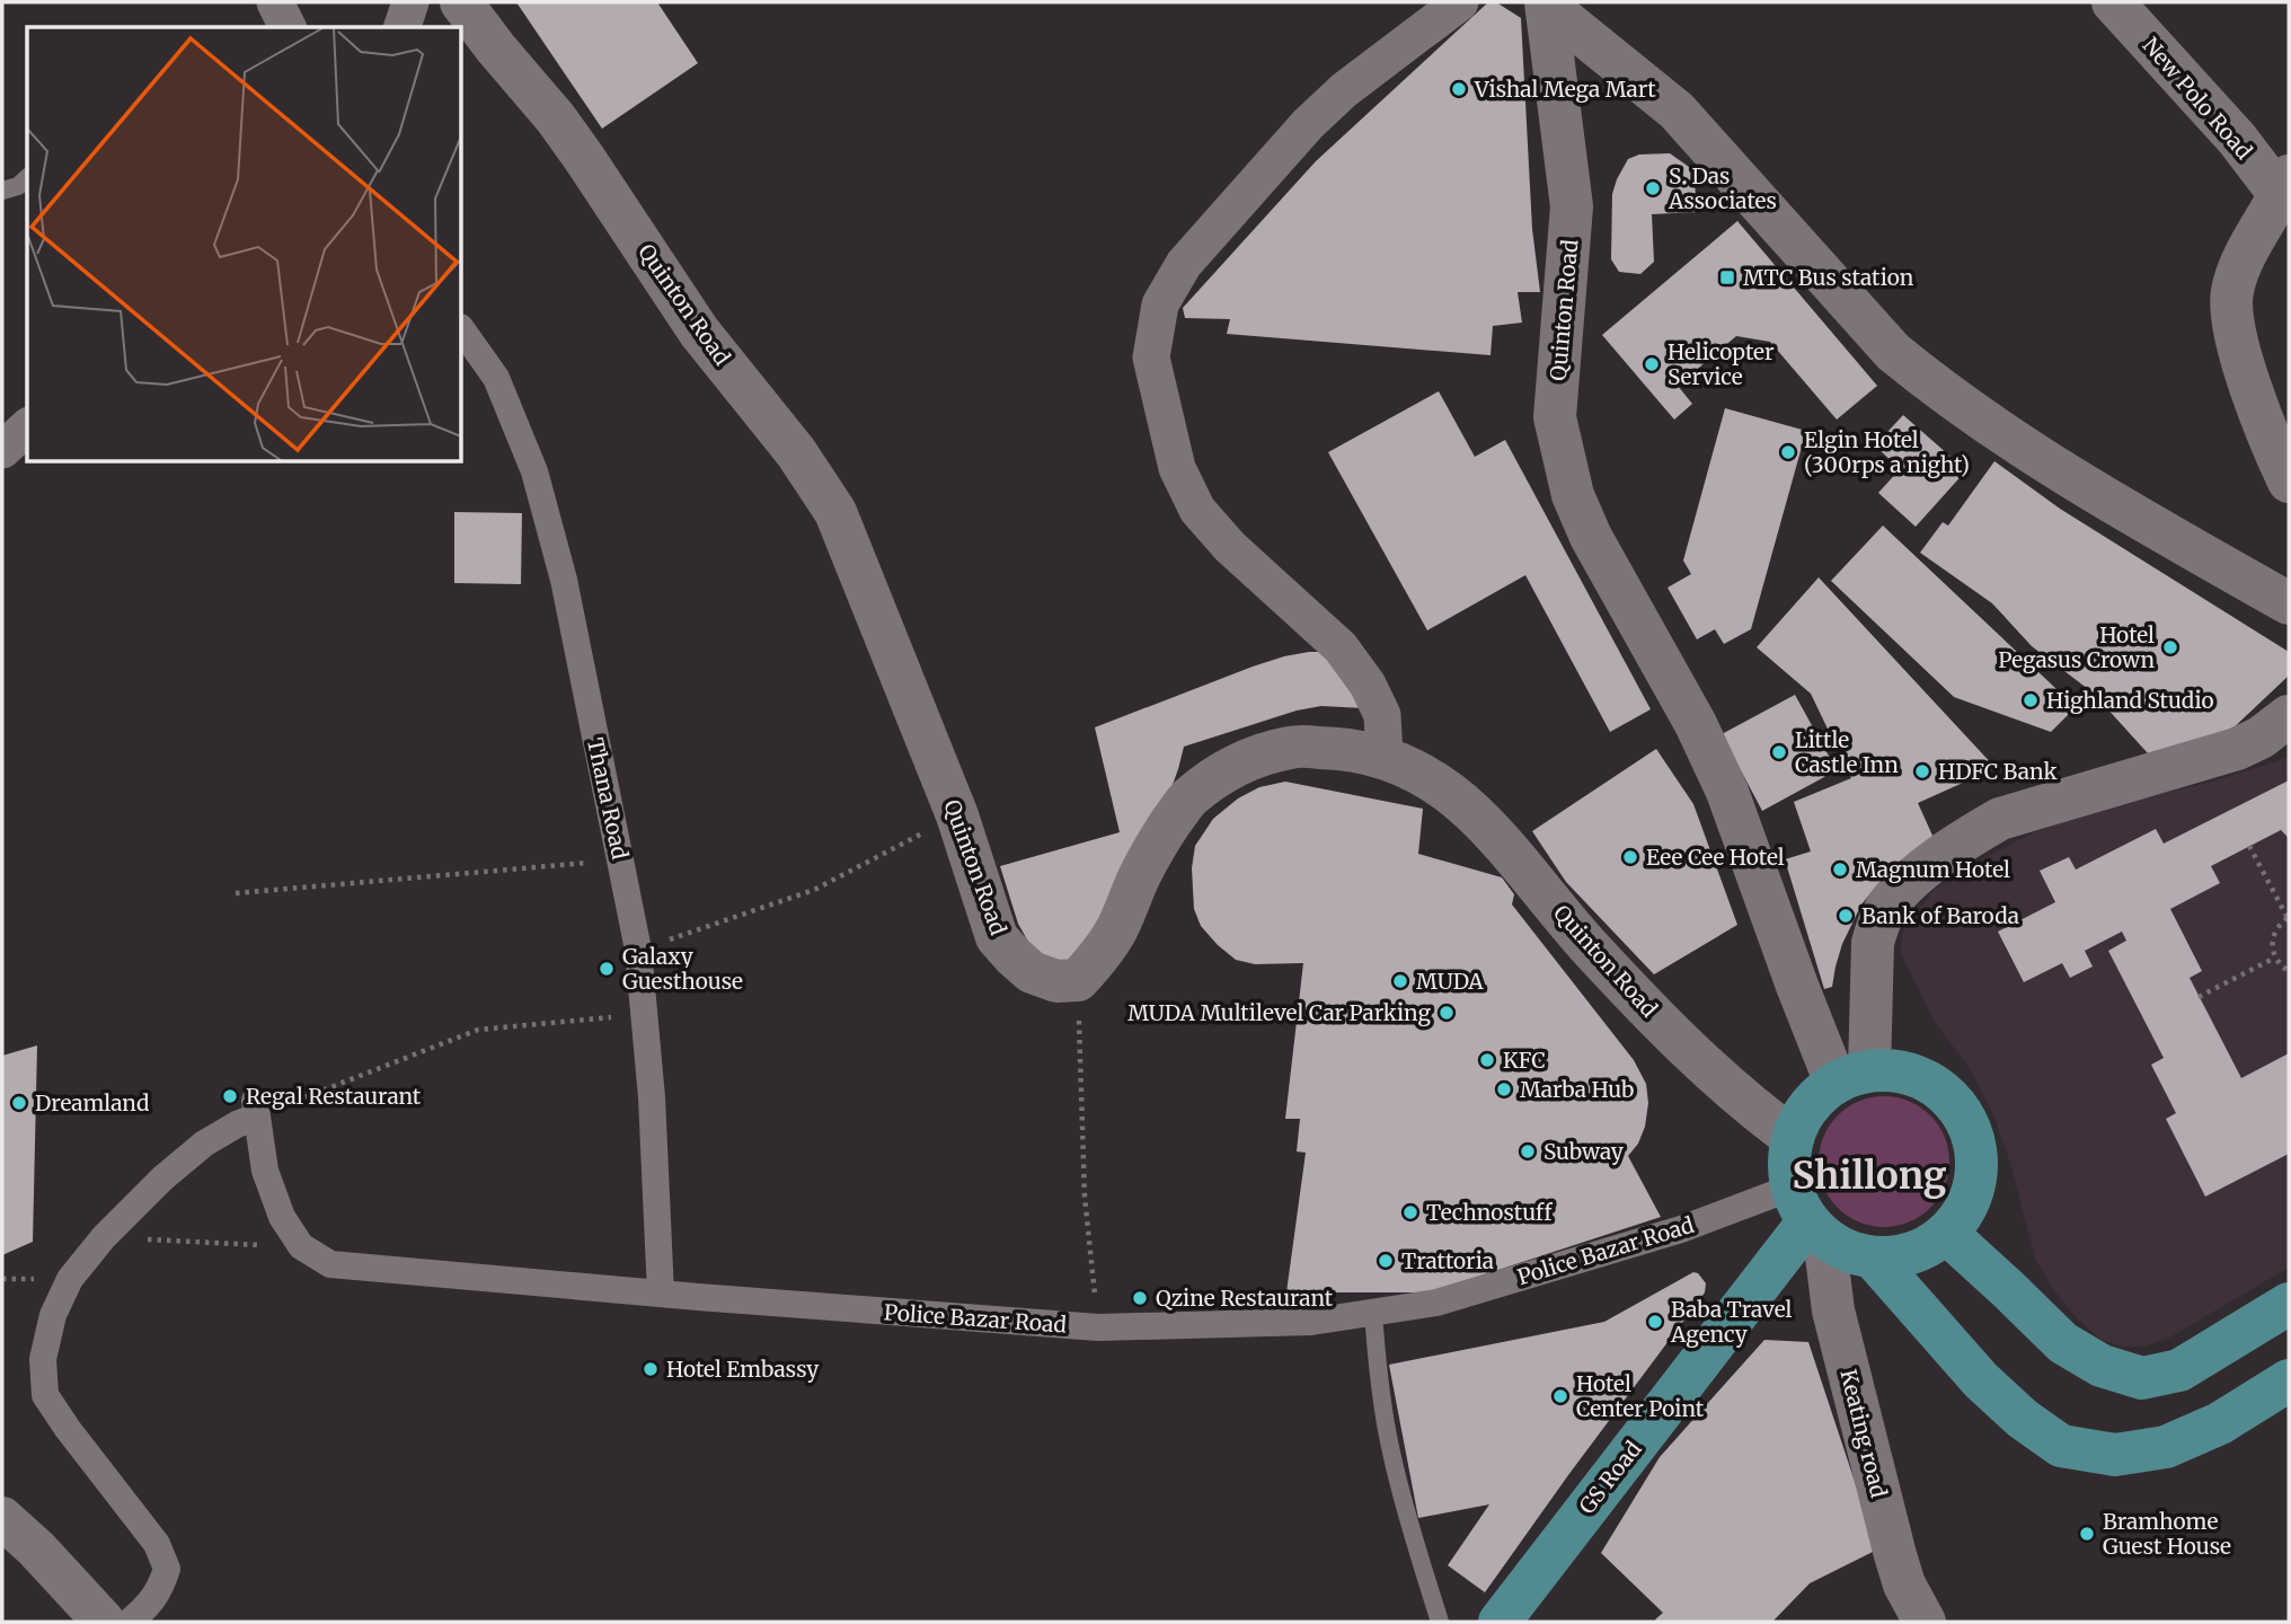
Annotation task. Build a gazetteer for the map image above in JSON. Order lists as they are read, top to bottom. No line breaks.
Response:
{"streets":{"main road":["GS Road"],"street":["New Polo Road","Quinton Road","Thana Road","Police Bazar Road","Keating road"]},"crossings":[["Quinton Road","Police Bazar Road"],["Quinton Road","Keating road"],["Quinton Road","GS Road"],["Thana Road","Police Bazar Road"],["Police Bazar Road","Keating road"],["Police Bazar Road","GS Road"],["Keating road","GS Road"]],"districts":["Shillong"],"places":{"other":["Vishal Mega Mart","S. Das Associates","Helicopter Service","Elgin Hotel (300rps a night)","Hotel Pegasus Crown","Highland Studio","Little Castle Inn","HDFC Bank","Eee Cee Hotel","Magnum Hotel","Bank of Baroda","Galaxy Guesthouse","MUDA","MUDA Multilevel Car Parking","KFC","Marba Hub","Regal Restaurant","Dreamland","Subway","Technostuff","Trattoria","Qzine Restaurant","Baba Travel Agency","Hotel Embassy","Hotel Center Point","Bramhome Guest House"],"transit":["MTC Bus station"]}}
